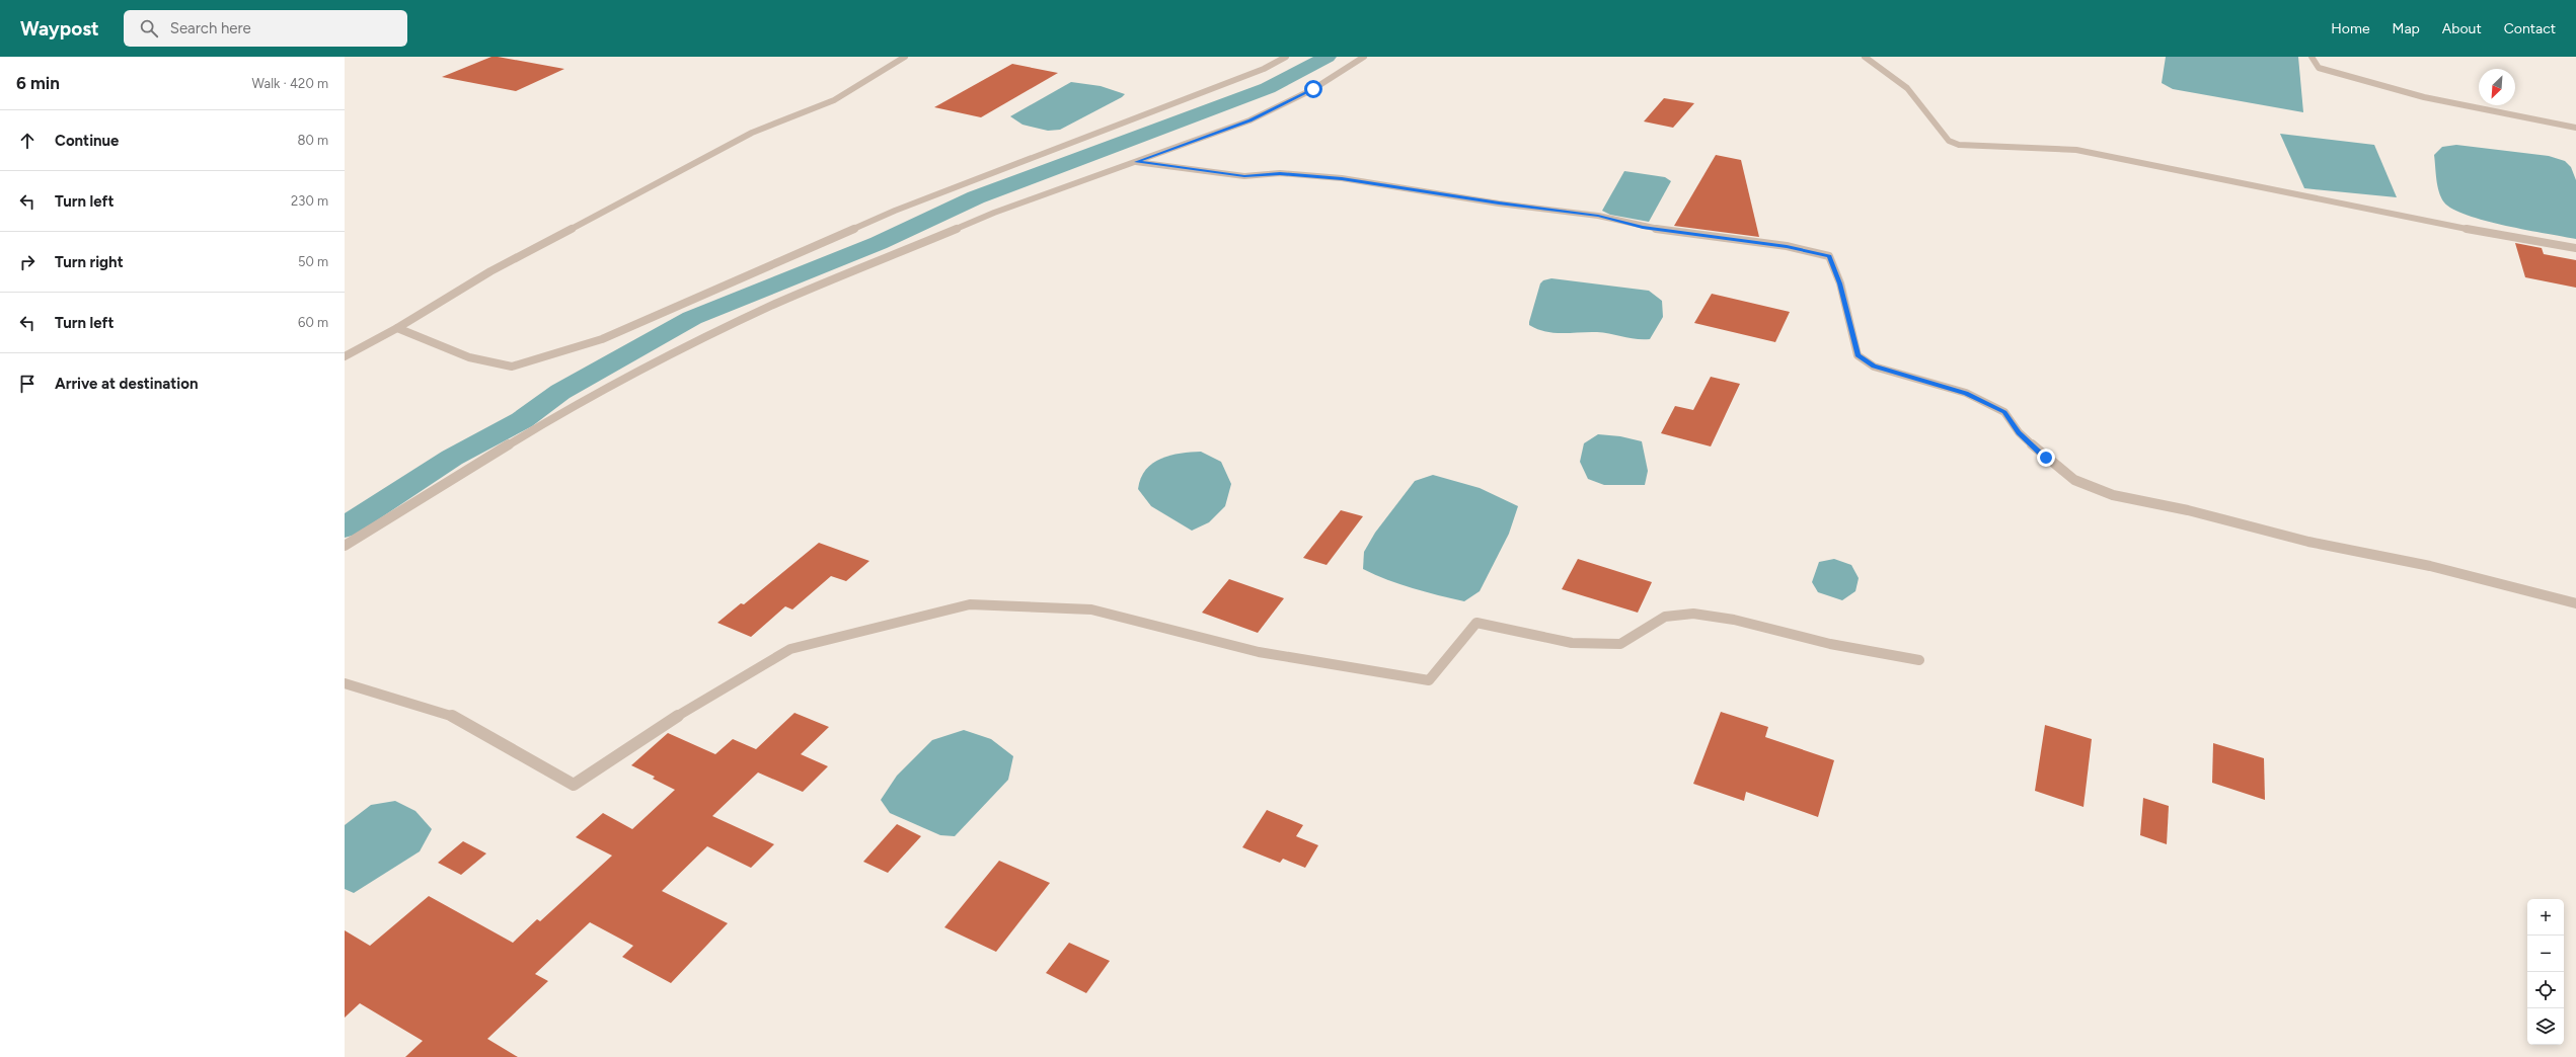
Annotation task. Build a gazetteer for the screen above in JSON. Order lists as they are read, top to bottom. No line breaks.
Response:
{"north":"bottom left","page":{"header":"Waypost","search":"Search here","nav":["Home","Map","About","Contact"],"heading":["6 min","Walk · 420 m"],"list":[["Continue","80 m"],["Turn left","230 m"],["Turn right","50 m"],["Turn left","60 m"],"Arrive at destination"],"map_buttons":["+","−"]}}
